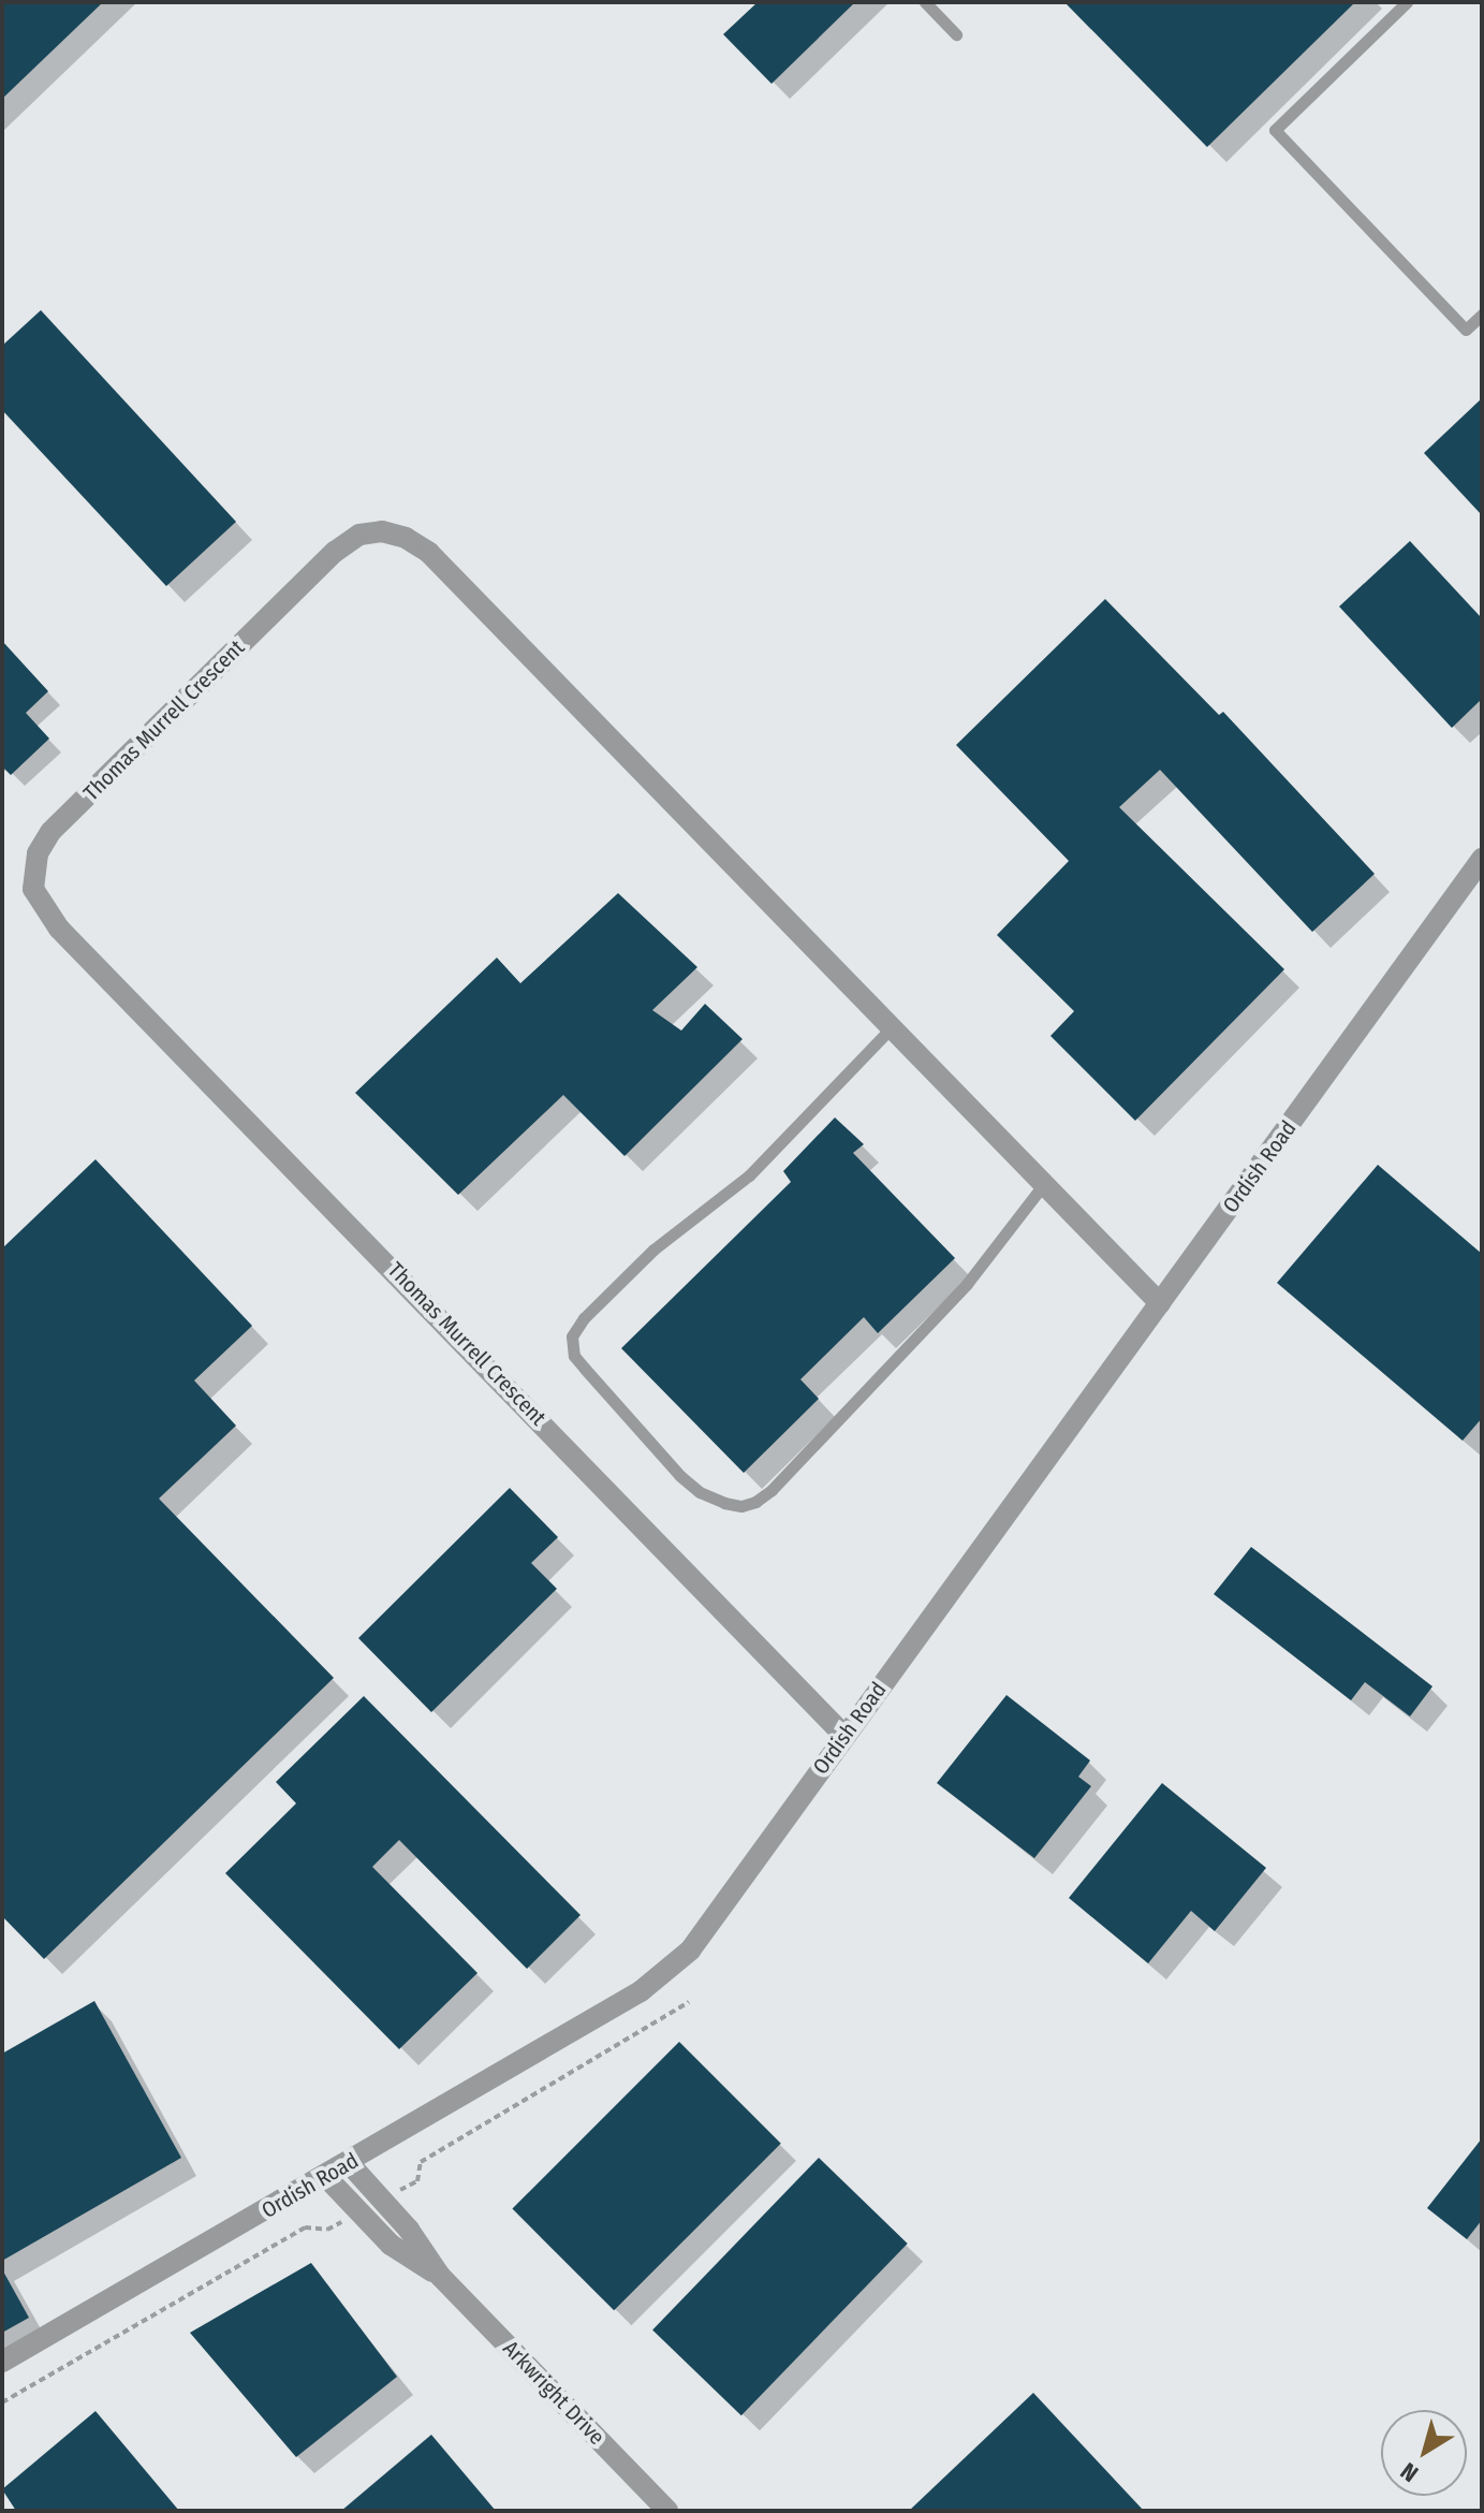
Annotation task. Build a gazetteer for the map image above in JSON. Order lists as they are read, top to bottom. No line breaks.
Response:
{"streets":{"street":["Thomas Murrell Crescent","Ordish Road","Arkwright Drive"]},"crossings":[["Thomas Murrell Crescent","Ordish Road"],["Ordish Road","Arkwright Drive"]],"north":"bottom left"}
